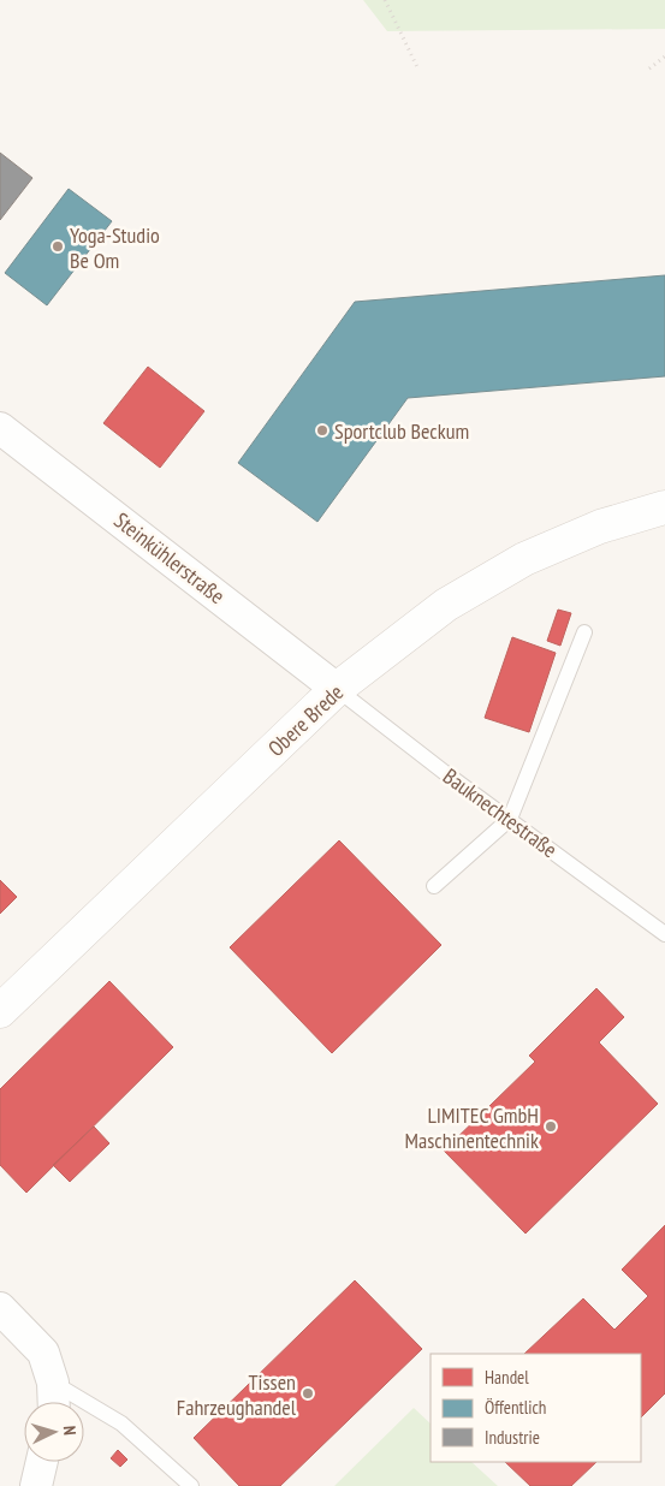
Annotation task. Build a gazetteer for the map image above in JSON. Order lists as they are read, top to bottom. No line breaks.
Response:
{"streets":{"street":["Steinkühlerstraße","Obere Brede"],"lane":["Bauknechtestraße"]},"crossings":[["Steinkühlerstraße","Obere Brede"],["Steinkühlerstraße","Bauknechtestraße"],["Obere Brede","Bauknechtestraße"]],"places":["Yoga-Studio Be Om","Sportclub Beckum","LIMITEC GmbH Maschinentechnik","Tissen Fahrzeughandel"],"legend":["Handel","Öffentlich","Industrie"],"north":"right"}
